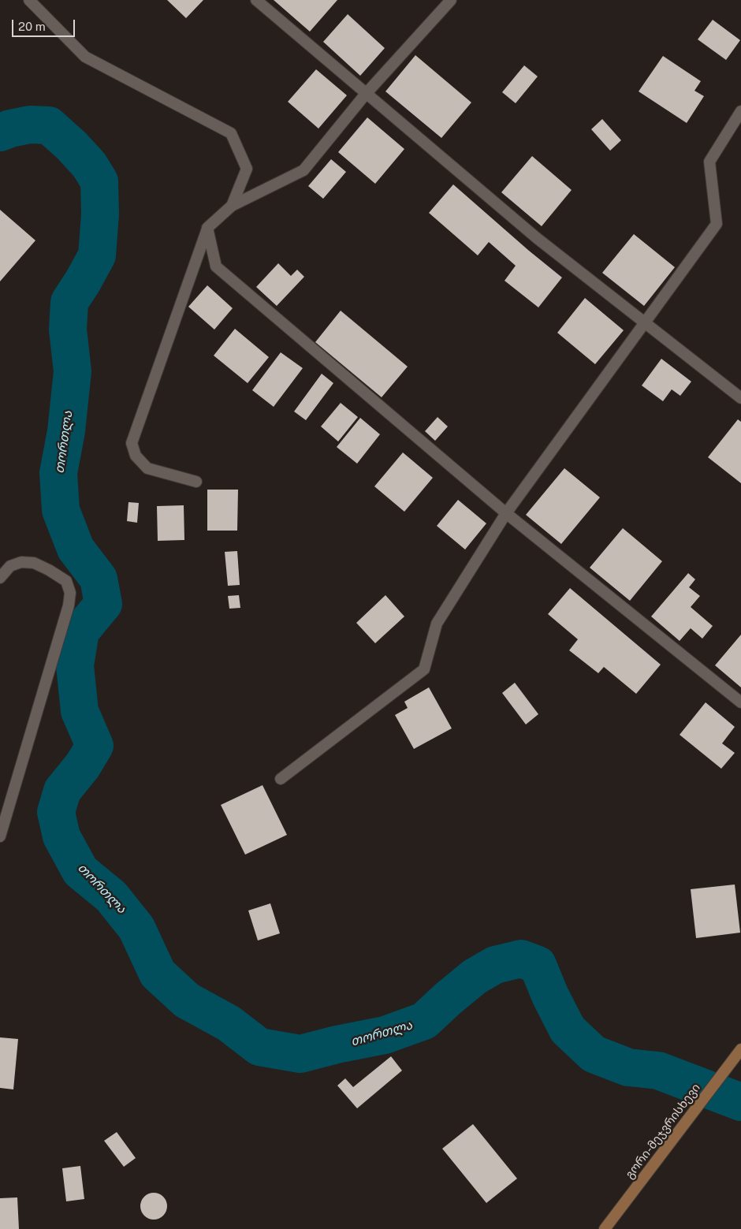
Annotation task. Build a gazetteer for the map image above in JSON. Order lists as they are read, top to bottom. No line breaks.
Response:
{"streets":{"main road":["გორი-მეჯვრისხევი"]},"water":["თორთლა"],"scale_bar":"20 m"}
